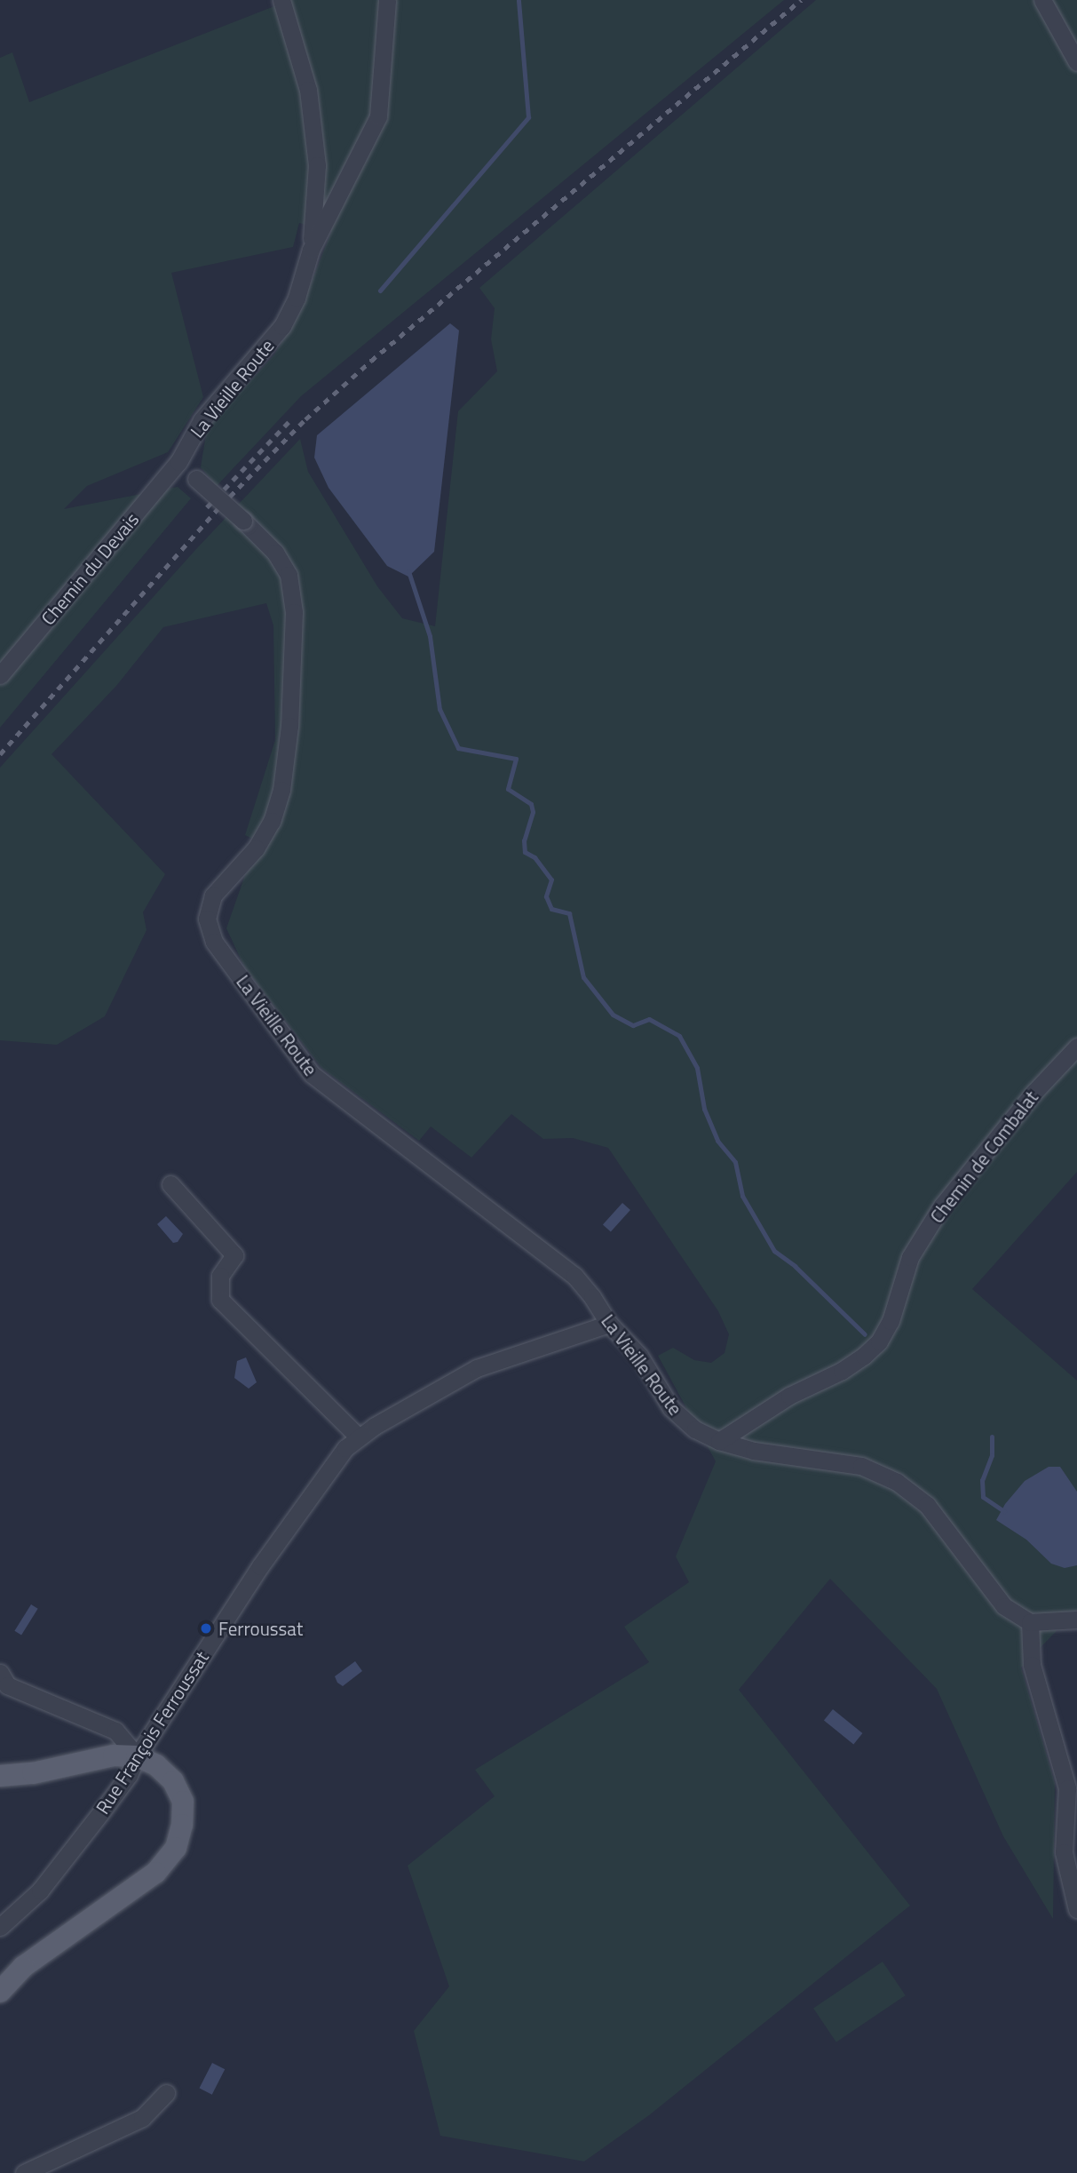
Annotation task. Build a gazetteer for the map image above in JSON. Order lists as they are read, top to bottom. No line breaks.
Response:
{"streets":{"street":["La Vieille Route","Chemin du Devais","Chemin de Combalat","Rue François Ferroussat"]},"crossings":[["La Vieille Route","Chemin du Devais"],["La Vieille Route","Chemin de Combalat"],["La Vieille Route","Rue François Ferroussat"]],"places":["Ferroussat"]}
